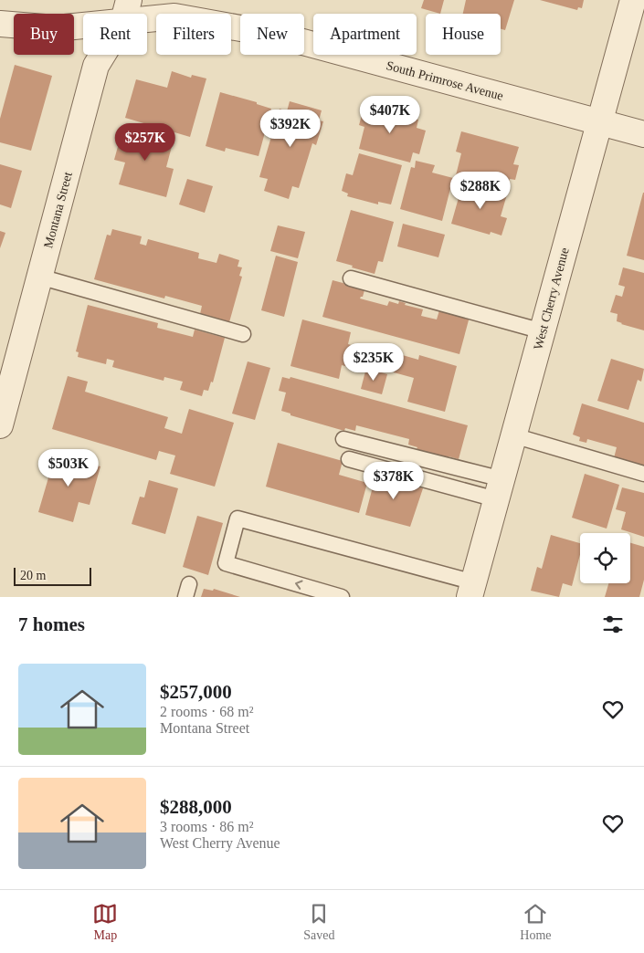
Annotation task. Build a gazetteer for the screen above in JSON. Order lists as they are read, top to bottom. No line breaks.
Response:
{"streets":{"street":["South Primrose Avenue","Montana Street","West Cherry Avenue"]},"crossings":[["South Primrose Avenue","Montana Street"],["South Primrose Avenue","West Cherry Avenue"]],"scale_bar":"20 m","page":{"chip":["Buy","Rent","Filters","New","Apartment","House"],"price":["$407K","$392K","$257K","$288K","$235K","$503K","$378K"],"scale":"20 m","heading":"7 homes","list":[{"name":"$257,000","note":"2 rooms · 68 m² · Montana Street"},{"name":"$288,000","note":"3 rooms · 86 m² · West Cherry Avenue"}],"tabs":["Map","Saved","Home"]}}
